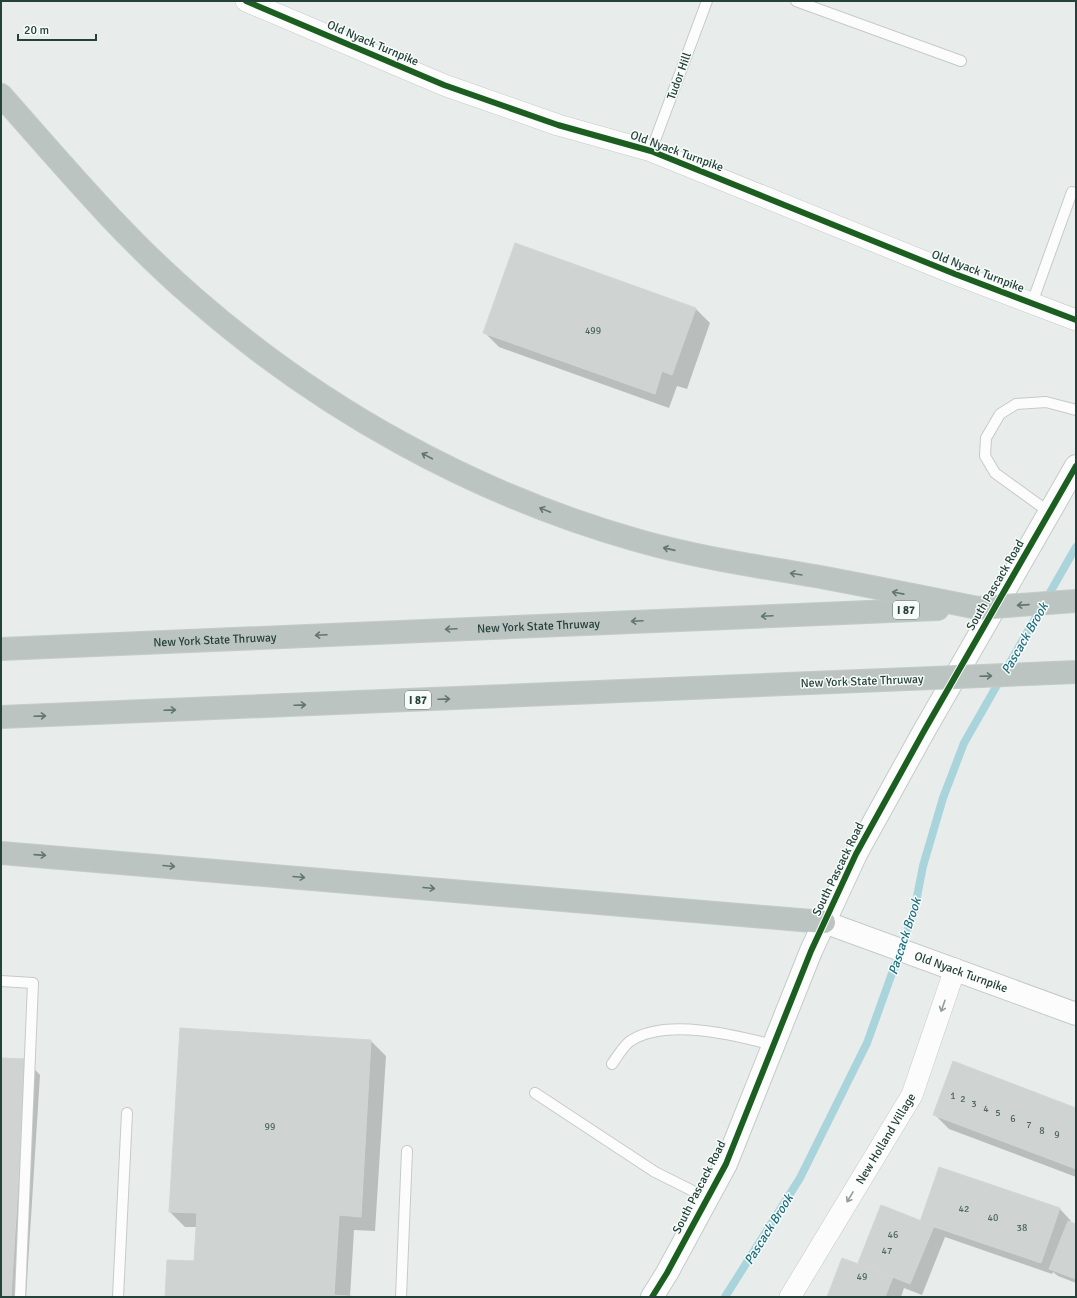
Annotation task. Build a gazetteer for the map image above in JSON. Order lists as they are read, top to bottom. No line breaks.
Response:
{"streets":{"highway":["I 87","New York State Thruway"],"street":["Old Nyack Turnpike","South Pascack Road","New Holland Village"],"lane":["Tudor Hill"]},"crossings":[["Old Nyack Turnpike","Tudor Hill"],["Old Nyack Turnpike","South Pascack Road"],["Old Nyack Turnpike","New Holland Village"]],"one_way":["New Holland Village"],"water":["Pascack Brook"],"house_numbers":["499","1","2","3","4","5","6","7","99","8","9","42","40","38","46","47","49"],"scale_bar":"20 m"}
